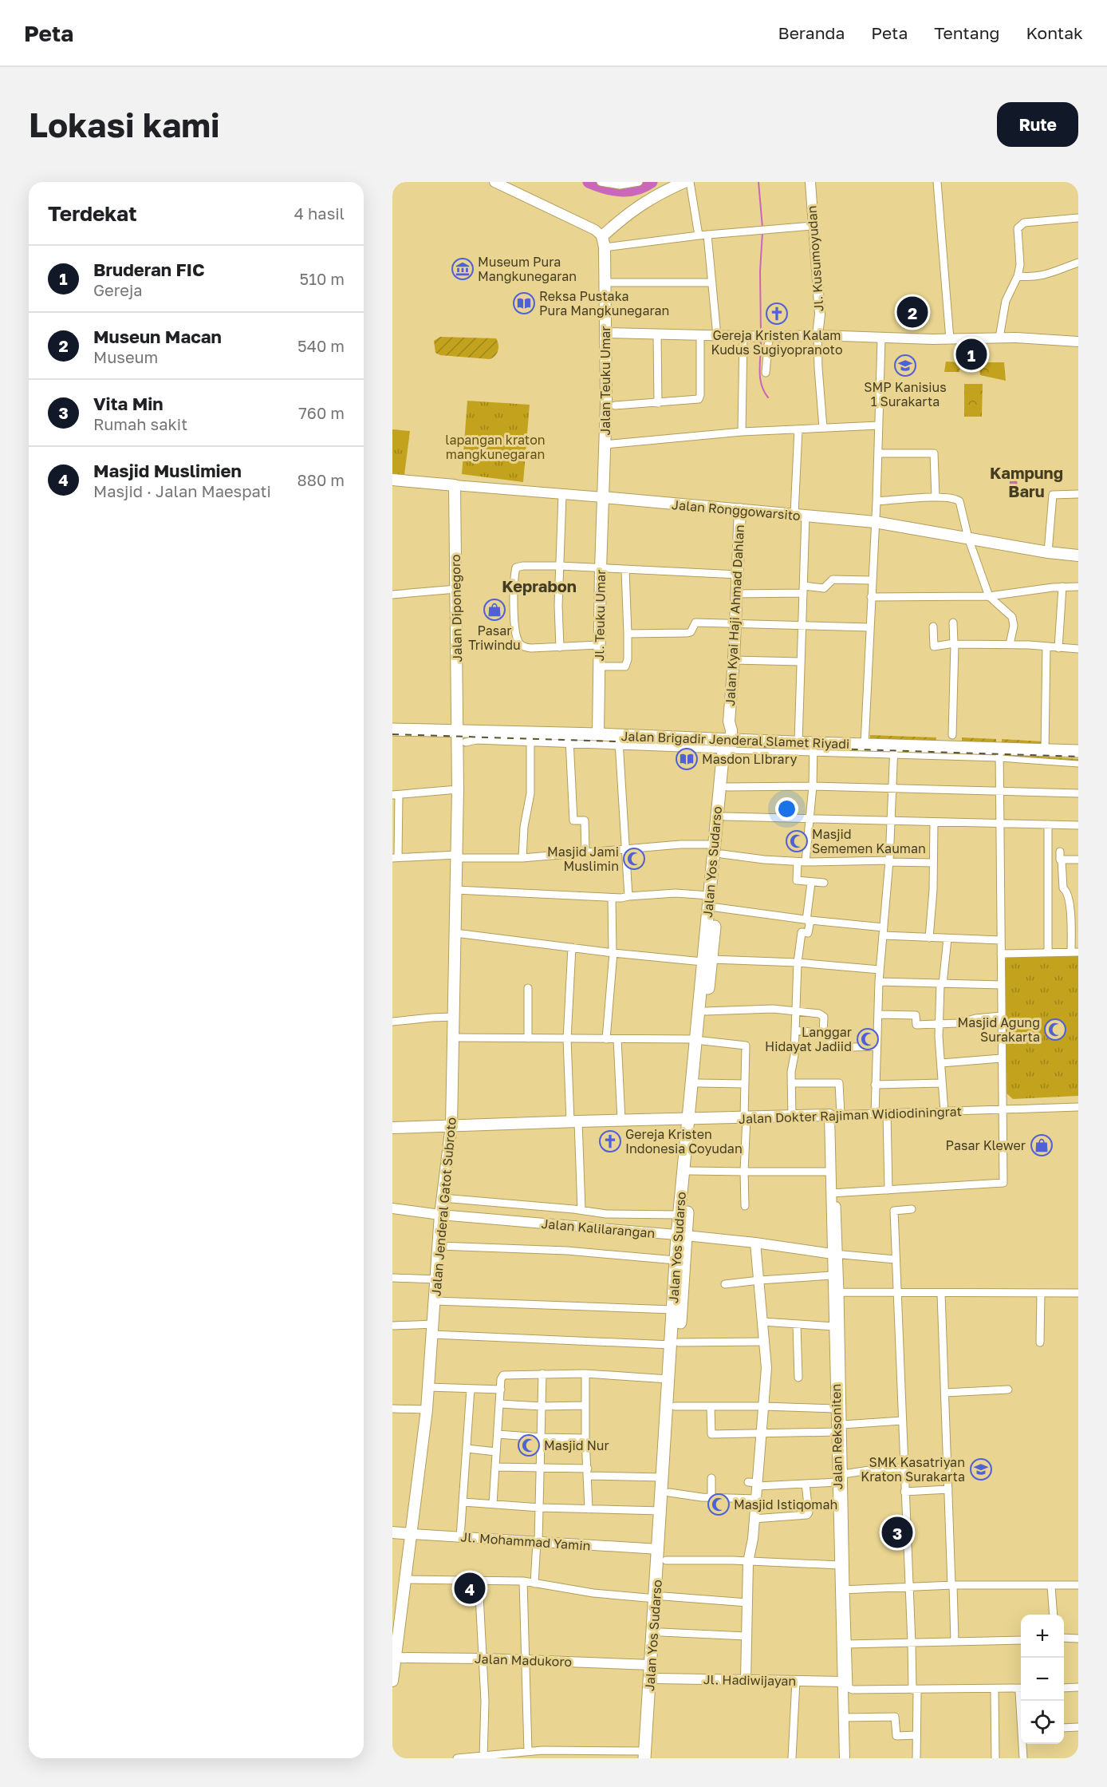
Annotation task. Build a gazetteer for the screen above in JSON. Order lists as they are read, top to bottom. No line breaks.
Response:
{"streets":{"main road":["Jalan Teuku Umar","Jalan Ronggowarsito","Jalan Diponegoro","Jl. Teuku Umar","Jalan Kyai Haji Ahmad Dahlan","Jalan Brigadir Jenderal Slamet Riyadi","Jalan Yos Sudarso","Jalan Dokter Rajiman Widiodiningrat","Jalan Jenderal Gatot Subroto","Jl. Mohammad Yamin"],"street":["Jl. Kusumoyudan","Jalan Kalilarangan","Jalan Reksoniten","Jalan Madukoro","Jl. Hadiwijayan"]},"crossings":[["Jalan Teuku Umar","Jalan Ronggowarsito"],["Jalan Teuku Umar","Jl. Teuku Umar"],["Jalan Ronggowarsito","Jalan Diponegoro"],["Jalan Ronggowarsito","Jl. Teuku Umar"],["Jalan Ronggowarsito","Jalan Kyai Haji Ahmad Dahlan"],["Jalan Diponegoro","Jalan Brigadir Jenderal Slamet Riyadi"],["Jalan Diponegoro","Jalan Jenderal Gatot Subroto"],["Jl. Teuku Umar","Jalan Brigadir Jenderal Slamet Riyadi"],["Jalan Kyai Haji Ahmad Dahlan","Jalan Brigadir Jenderal Slamet Riyadi"],["Jalan Kyai Haji Ahmad Dahlan","Jalan Yos Sudarso"],["Jalan Brigadir Jenderal Slamet Riyadi","Jalan Yos Sudarso"],["Jalan Brigadir Jenderal Slamet Riyadi","Jalan Jenderal Gatot Subroto"],["Jalan Yos Sudarso","Jalan Dokter Rajiman Widiodiningrat"],["Jalan Yos Sudarso","Jalan Kalilarangan"],["Jalan Yos Sudarso","Jl. Mohammad Yamin"],["Jalan Yos Sudarso","Jalan Madukoro"],["Jalan Yos Sudarso","Jl. Hadiwijayan"],["Jalan Dokter Rajiman Widiodiningrat","Jalan Jenderal Gatot Subroto"],["Jalan Dokter Rajiman Widiodiningrat","Jalan Reksoniten"],["Jalan Jenderal Gatot Subroto","Jalan Kalilarangan"],["Jalan Jenderal Gatot Subroto","Jl. Mohammad Yamin"],["Jalan Jenderal Gatot Subroto","Jalan Madukoro"],["Jalan Kalilarangan","Jalan Reksoniten"],["Jalan Reksoniten","Jl. Hadiwijayan"]],"districts":["Kampung Baru","Keprabon"],"parks":["lapangan kraton mangkunegaran"],"places":{"museum":["Museum Pura Mangkunegaran"],"library":["Reksa Pustaka Pura Mangkunegaran","Masdon LIbrary"],"church":["Gereja Kristen Kalam Kudus Sugiyopranoto","Gereja Kristen Indonesia Coyudan"],"school or university":["SMP Kanisius 1 Surakarta","SMK Kasatriyan Kraton Surakarta"],"shop":["Pasar Triwindu","Pasar Klewer"],"mosque":["Masjid Sememen Kauman","Masjid Jami Muslimin","Masjid Agung Surakarta","Langgar Hidayat Jadiid","Masjid Nur","Masjid Istiqomah"]},"page":{"header":"Peta","nav":["Beranda","Peta","Tentang","Kontak"],"buttons":"Rute","title":"Lokasi kami","heading":["Terdekat","4 hasil"],"list":[{"mark":"1","name":"Bruderan FIC","note":"Gereja","value":"510 m"},{"mark":"2","name":"Museun Macan","note":"Museum","value":"540 m"},{"mark":"3","name":"Vita Min","note":"Rumah sakit","value":"760 m"},{"mark":"4","name":"Masjid Muslimien","note":"Masjid · Jalan Maespati","value":"880 m"}],"pins":["2","1","3","4"],"map_buttons":["+","−"]}}
